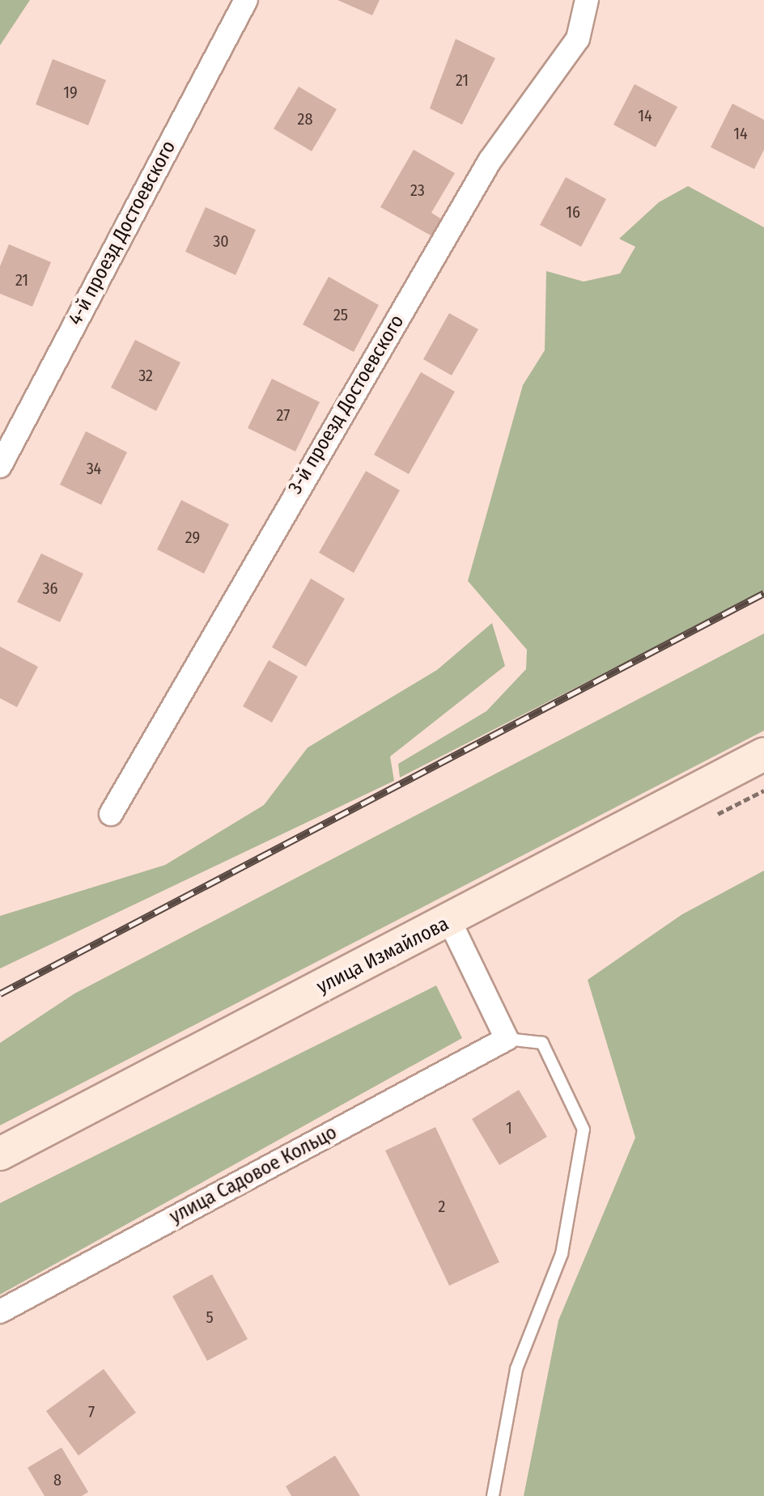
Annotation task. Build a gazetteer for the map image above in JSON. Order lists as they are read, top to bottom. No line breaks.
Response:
{"streets":{"main road":["улица Измайлова"],"street":["4-й проезд Достоевского","3-й проезд Достоевского","улица Садовое Кольцо"]},"house_numbers":["21","19","14","28","14","23","16","30","21","25","32","27","34","29","36","1","2","5","7","8"]}
